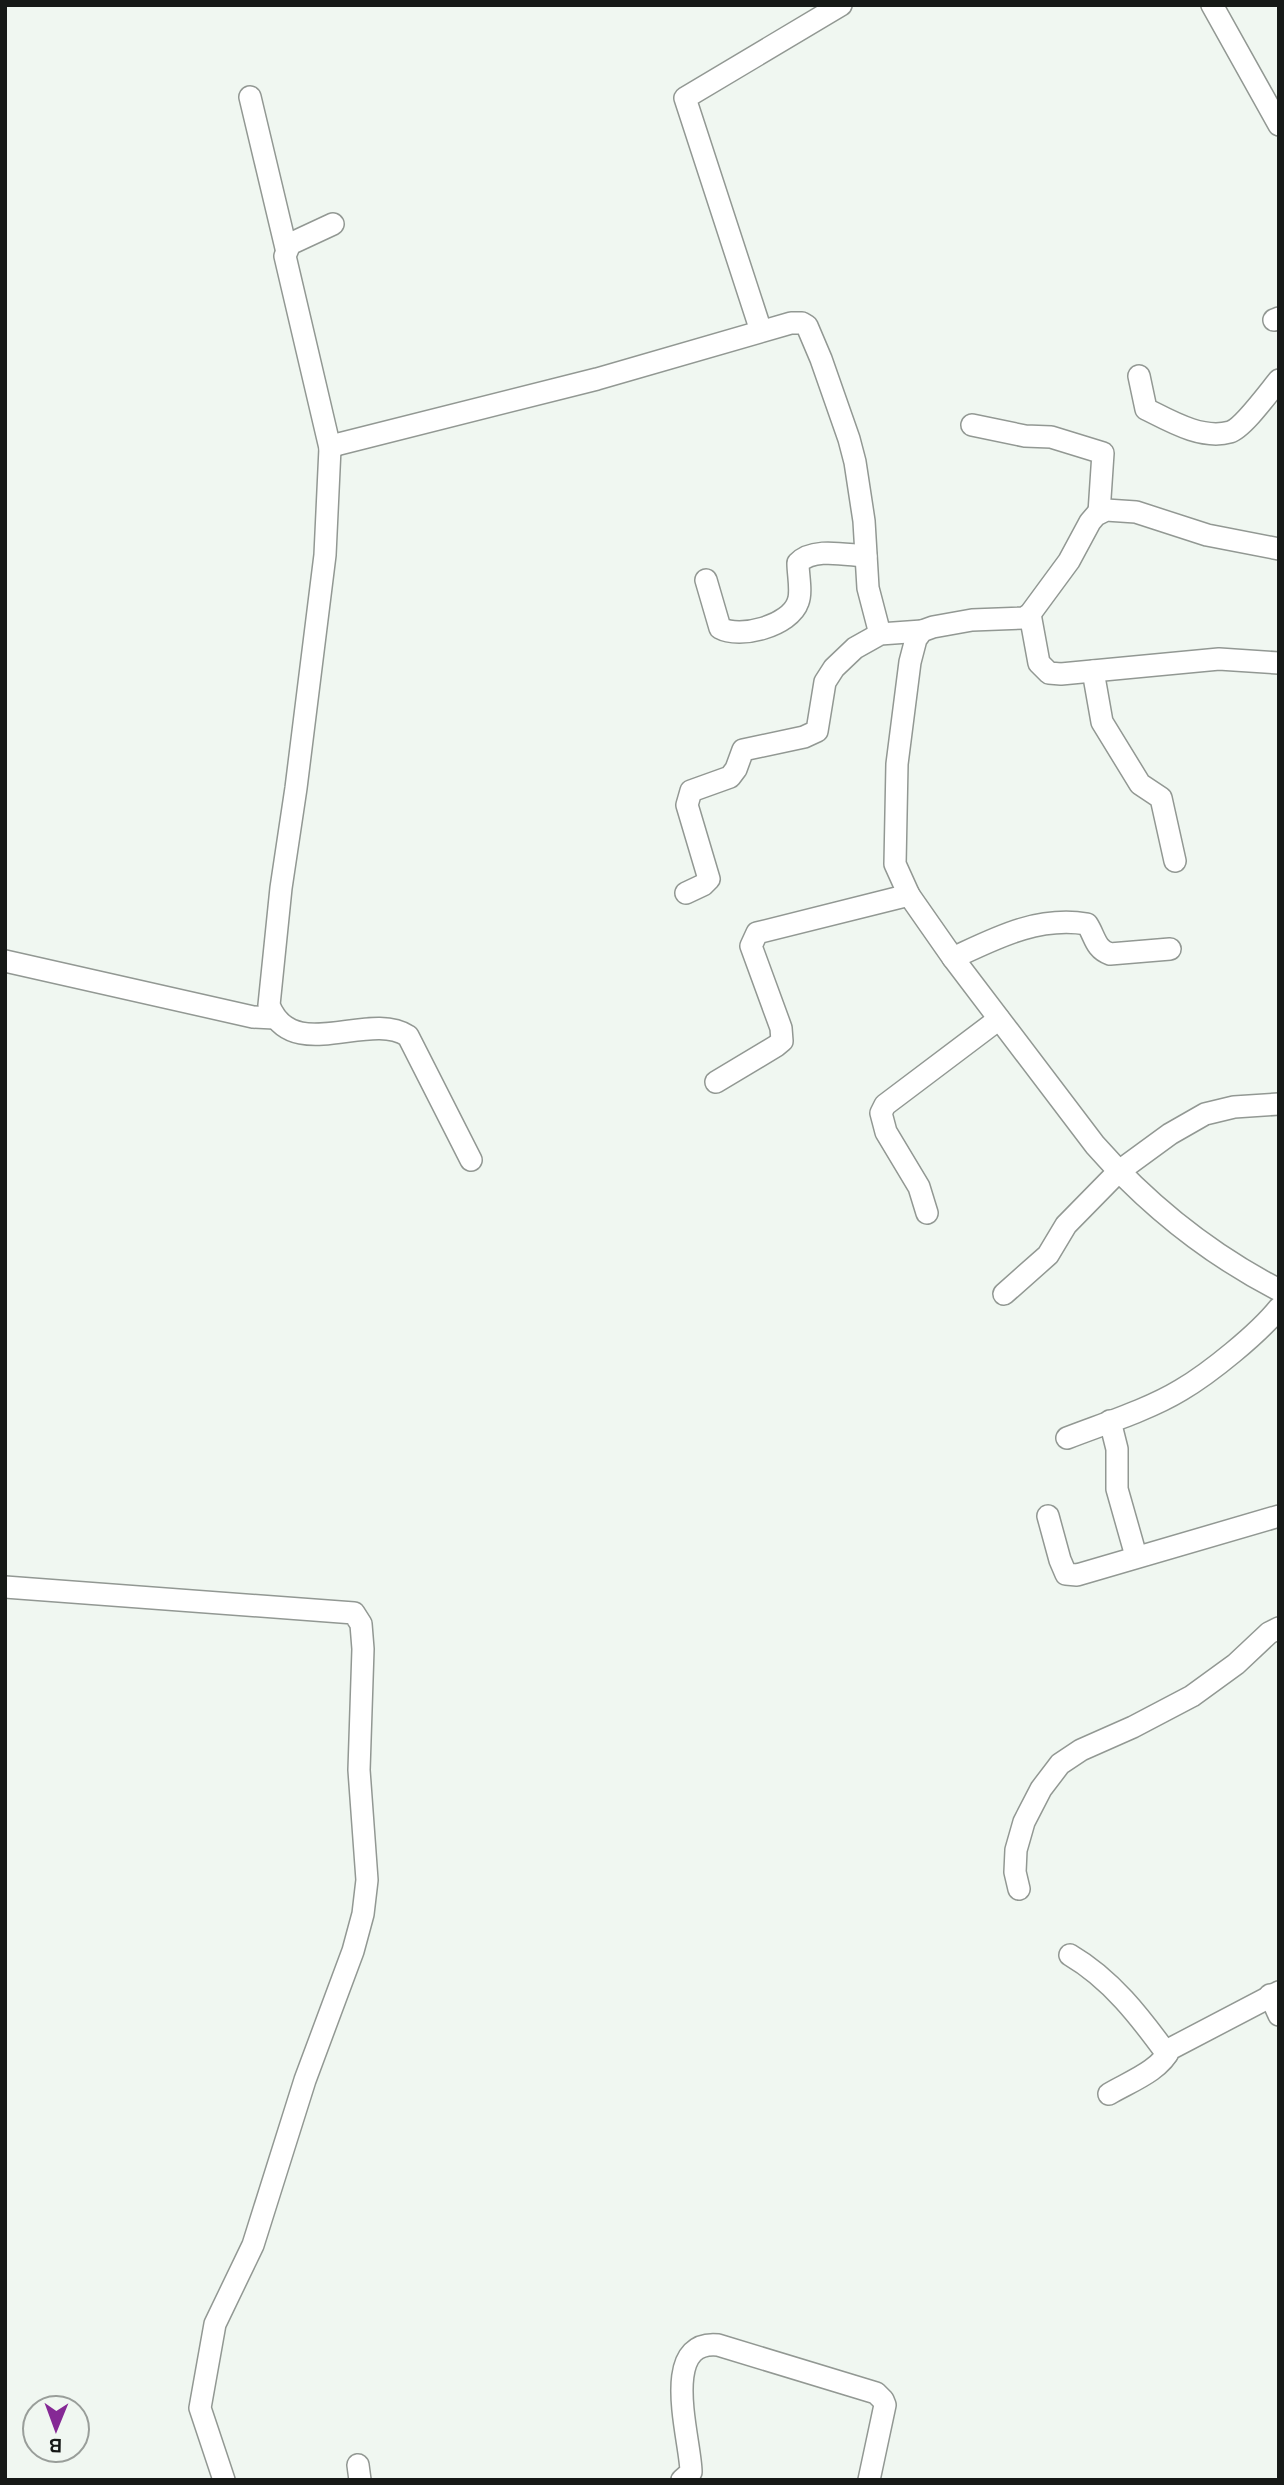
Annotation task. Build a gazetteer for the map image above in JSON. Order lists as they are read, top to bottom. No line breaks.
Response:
{"north":"bottom"}
